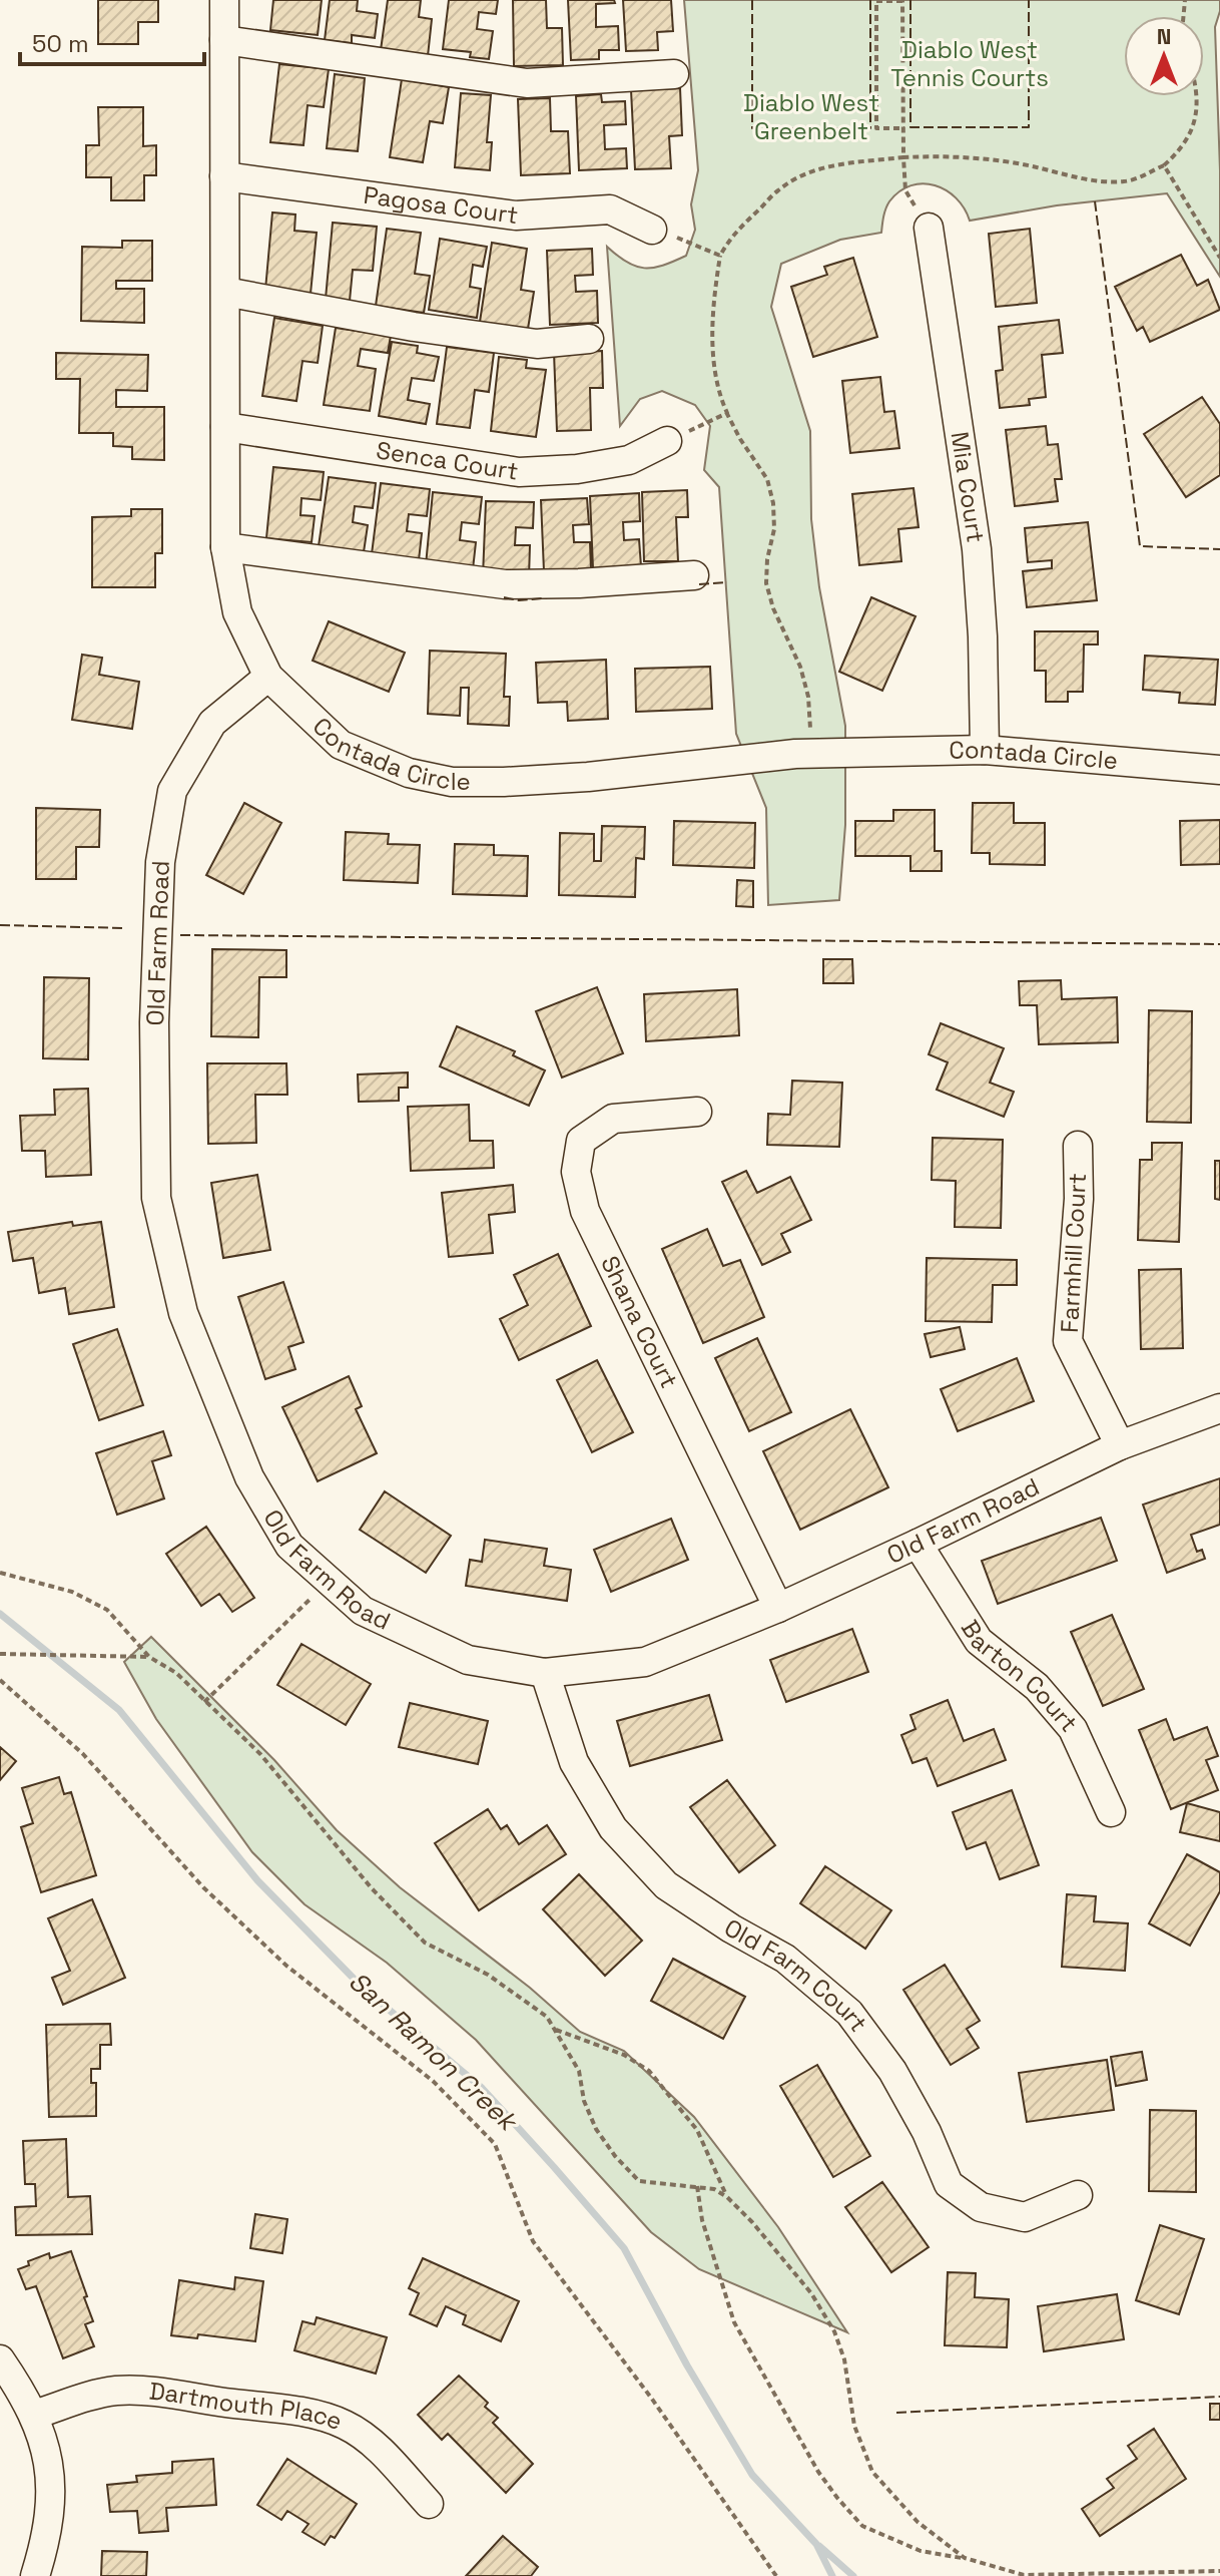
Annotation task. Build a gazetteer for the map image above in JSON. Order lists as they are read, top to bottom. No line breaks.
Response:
{"streets":{"street":["Pagosa Court","Senca Court","Mia Court","Contada Circle","Old Farm Road","Farmhill Court","Shana Court","Barton Court","Old Farm Court","Dartmouth Place"]},"crossings":[["Pagosa Court","Contada Circle"],["Senca Court","Contada Circle"],["Mia Court","Contada Circle"],["Contada Circle","Old Farm Road"],["Old Farm Road","Farmhill Court"],["Old Farm Road","Shana Court"],["Old Farm Road","Barton Court"],["Old Farm Road","Old Farm Court"]],"water":["San Ramon Creek"],"parks":["Diablo West Tennis Courts","Diablo West Greenbelt"],"scale_bar":"50 m","north":"top"}
